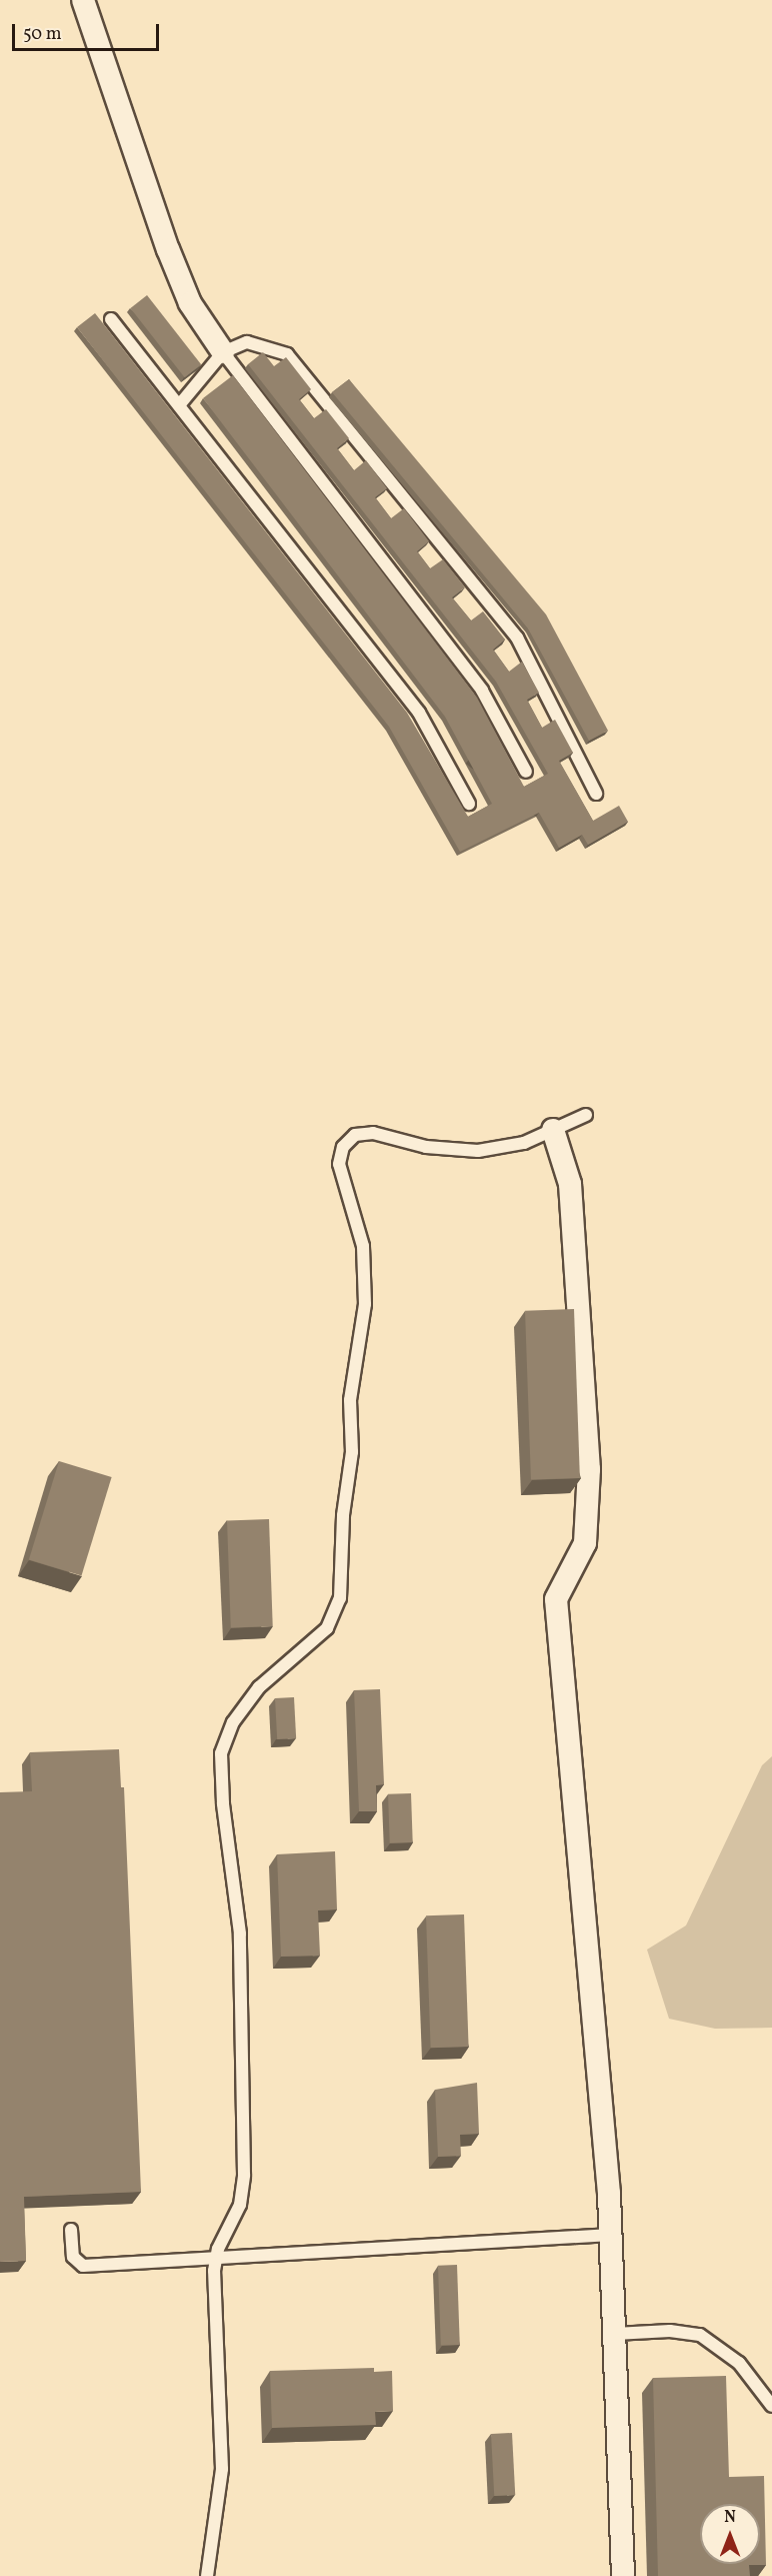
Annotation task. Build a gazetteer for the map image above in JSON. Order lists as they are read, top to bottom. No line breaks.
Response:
{"scale_bar":"50 m","north":"top"}
